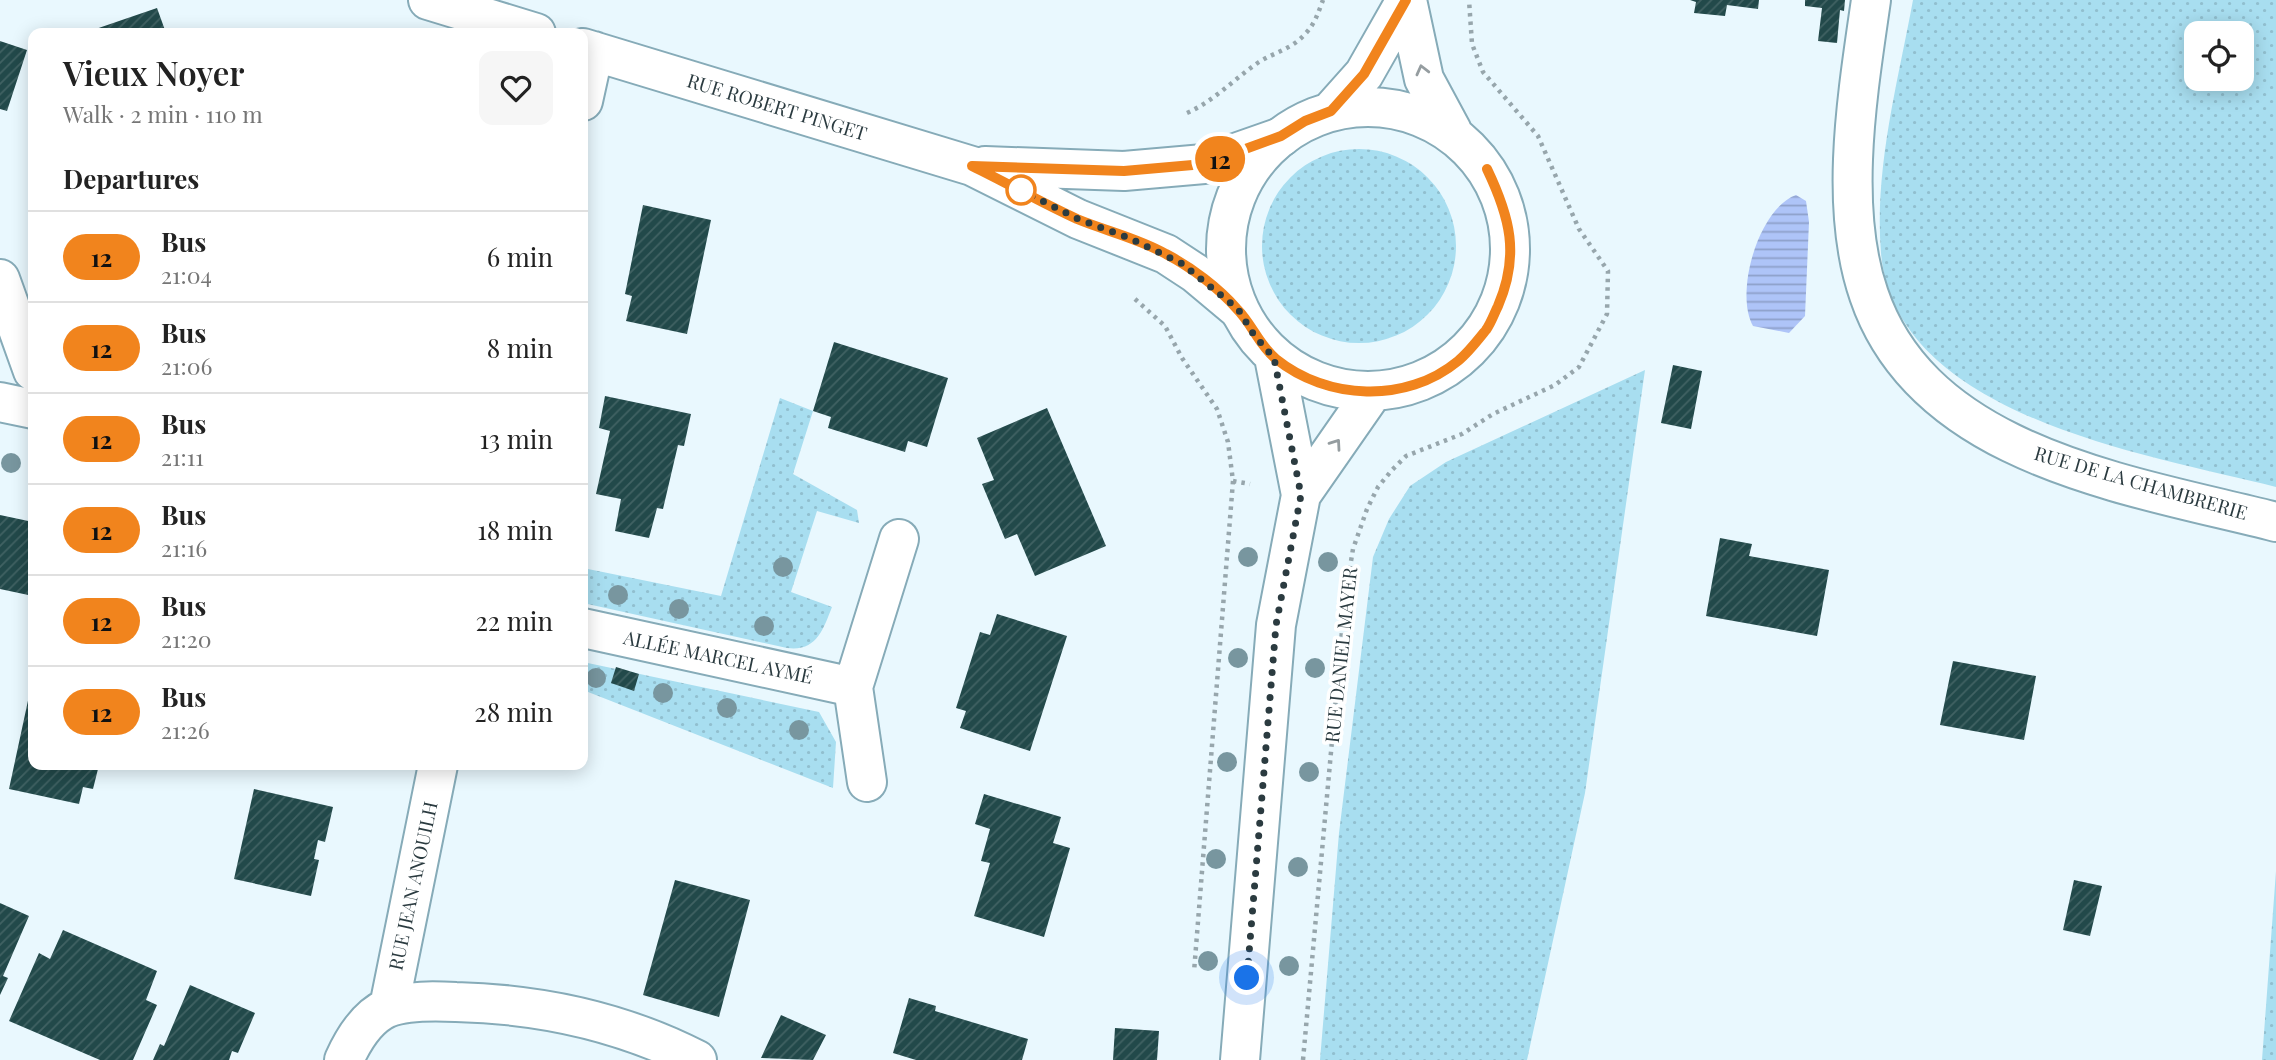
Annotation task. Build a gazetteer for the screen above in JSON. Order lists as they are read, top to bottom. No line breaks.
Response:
{"streets":{"street":["RUE ROBERT PINGET","RUE DE LA CHAMBRERIE","ALLÉE MARCEL AYMÉ","RUE JEAN ANOUILH"],"path":["RUE DANIEL MAYER"]},"lines":["bus line 12"],"page":{"on_map":"12","heading":[["Vieux Noyer","Walk · 2 min · 110 m"],"Departures"],"list":[{"mark":"12","name":"Bus","note":"21:04","value":"6 min"},{"mark":"12","name":"Bus","note":"21:06","value":"8 min"},{"mark":"12","name":"Bus","note":"21:11","value":"13 min"},{"mark":"12","name":"Bus","note":"21:16","value":"18 min"},{"mark":"12","name":"Bus","note":"21:20","value":"22 min"},{"mark":"12","name":"Bus","note":"21:26","value":"28 min"}]}}
